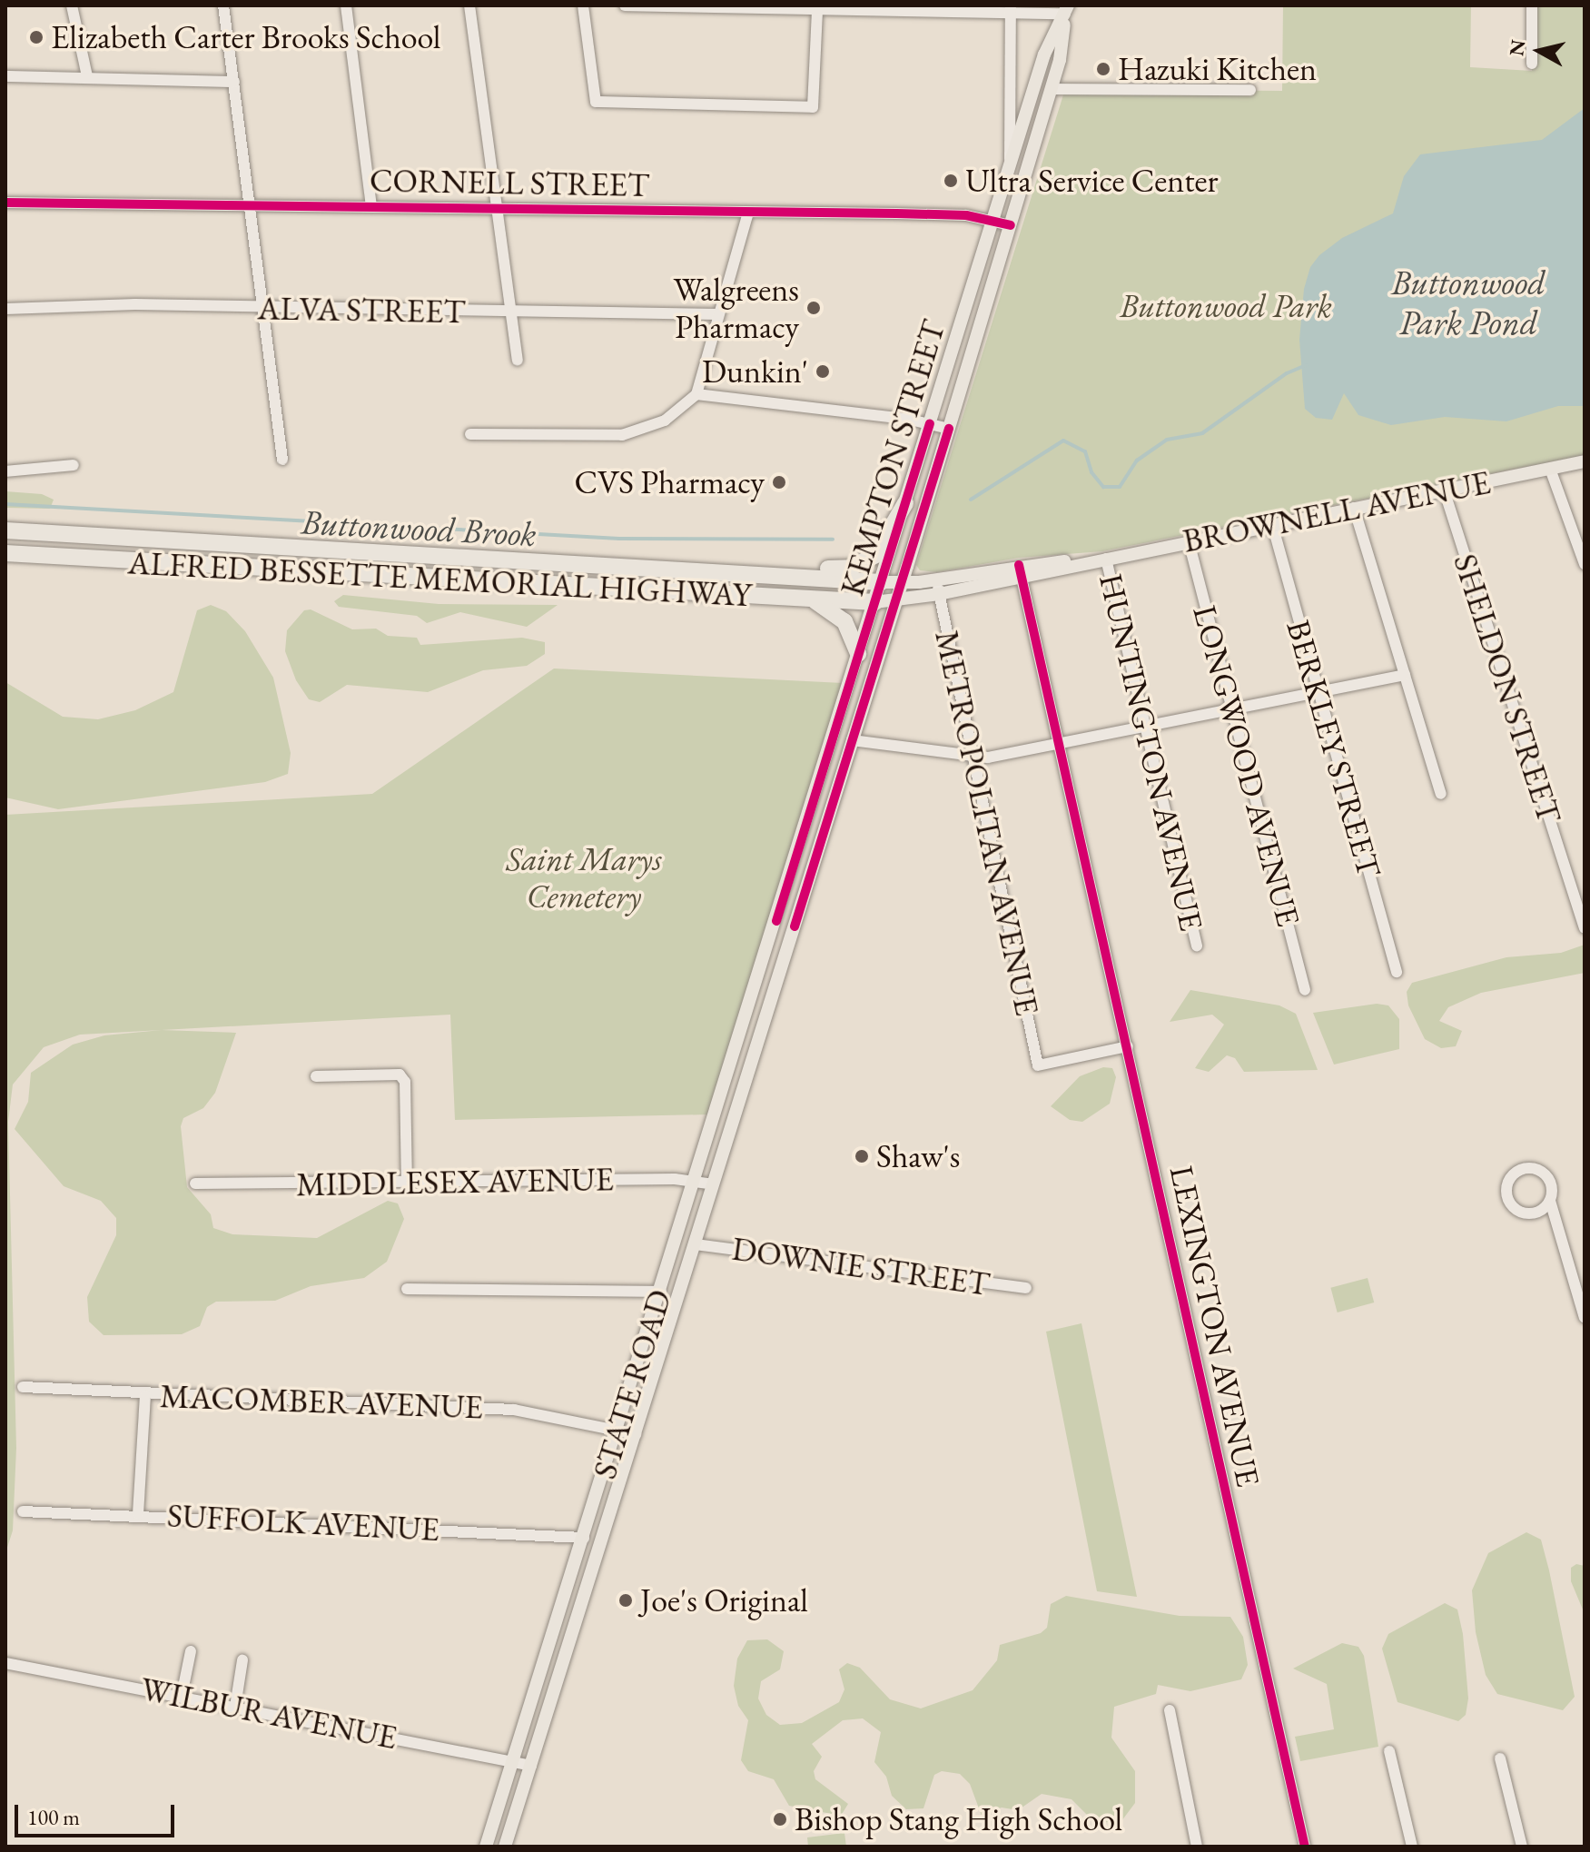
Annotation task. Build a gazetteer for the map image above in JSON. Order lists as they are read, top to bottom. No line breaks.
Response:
{"streets":{"highway":["ALFRED BESSETTE MEMORIAL HIGHWAY"],"main road":["KEMPTON STREET","BROWNELL AVENUE","STATE ROAD"],"street":["CORNELL STREET","ALVA STREET","SHELDON STREET","BERKLEY STREET","HUNTINGTON AVENUE","LONGWOOD AVENUE","METROPOLITAN AVENUE","MIDDLESEX AVENUE","DOWNIE STREET","LEXINGTON AVENUE","MACOMBER AVENUE","SUFFOLK AVENUE","WILBUR AVENUE"]},"crossings":[["CORNELL STREET","KEMPTON STREET"],["KEMPTON STREET","BROWNELL AVENUE"],["KEMPTON STREET","ALFRED BESSETTE MEMORIAL HIGHWAY"],["KEMPTON STREET","STATE ROAD"],["BROWNELL AVENUE","ALFRED BESSETTE MEMORIAL HIGHWAY"],["BROWNELL AVENUE","SHELDON STREET"],["BROWNELL AVENUE","BERKLEY STREET"],["BROWNELL AVENUE","HUNTINGTON AVENUE"],["BROWNELL AVENUE","LONGWOOD AVENUE"],["BROWNELL AVENUE","METROPOLITAN AVENUE"],["BROWNELL AVENUE","LEXINGTON AVENUE"],["METROPOLITAN AVENUE","LEXINGTON AVENUE"],["MIDDLESEX AVENUE","STATE ROAD"],["DOWNIE STREET","STATE ROAD"],["STATE ROAD","MACOMBER AVENUE"],["STATE ROAD","SUFFOLK AVENUE"],["STATE ROAD","WILBUR AVENUE"]],"water":["Buttonwood Park Pond","Buttonwood Brook"],"parks":["Buttonwood Park","Saint Marys Cemetery"],"places":["Elizabeth Carter Brooks School","Hazuki Kitchen","Ultra Service Center","Walgreens Pharmacy","Dunkin'","CVS Pharmacy","Shaw's","Joe's Original","Bishop Stang High School"],"scale_bar":"100 m","north":"left"}
